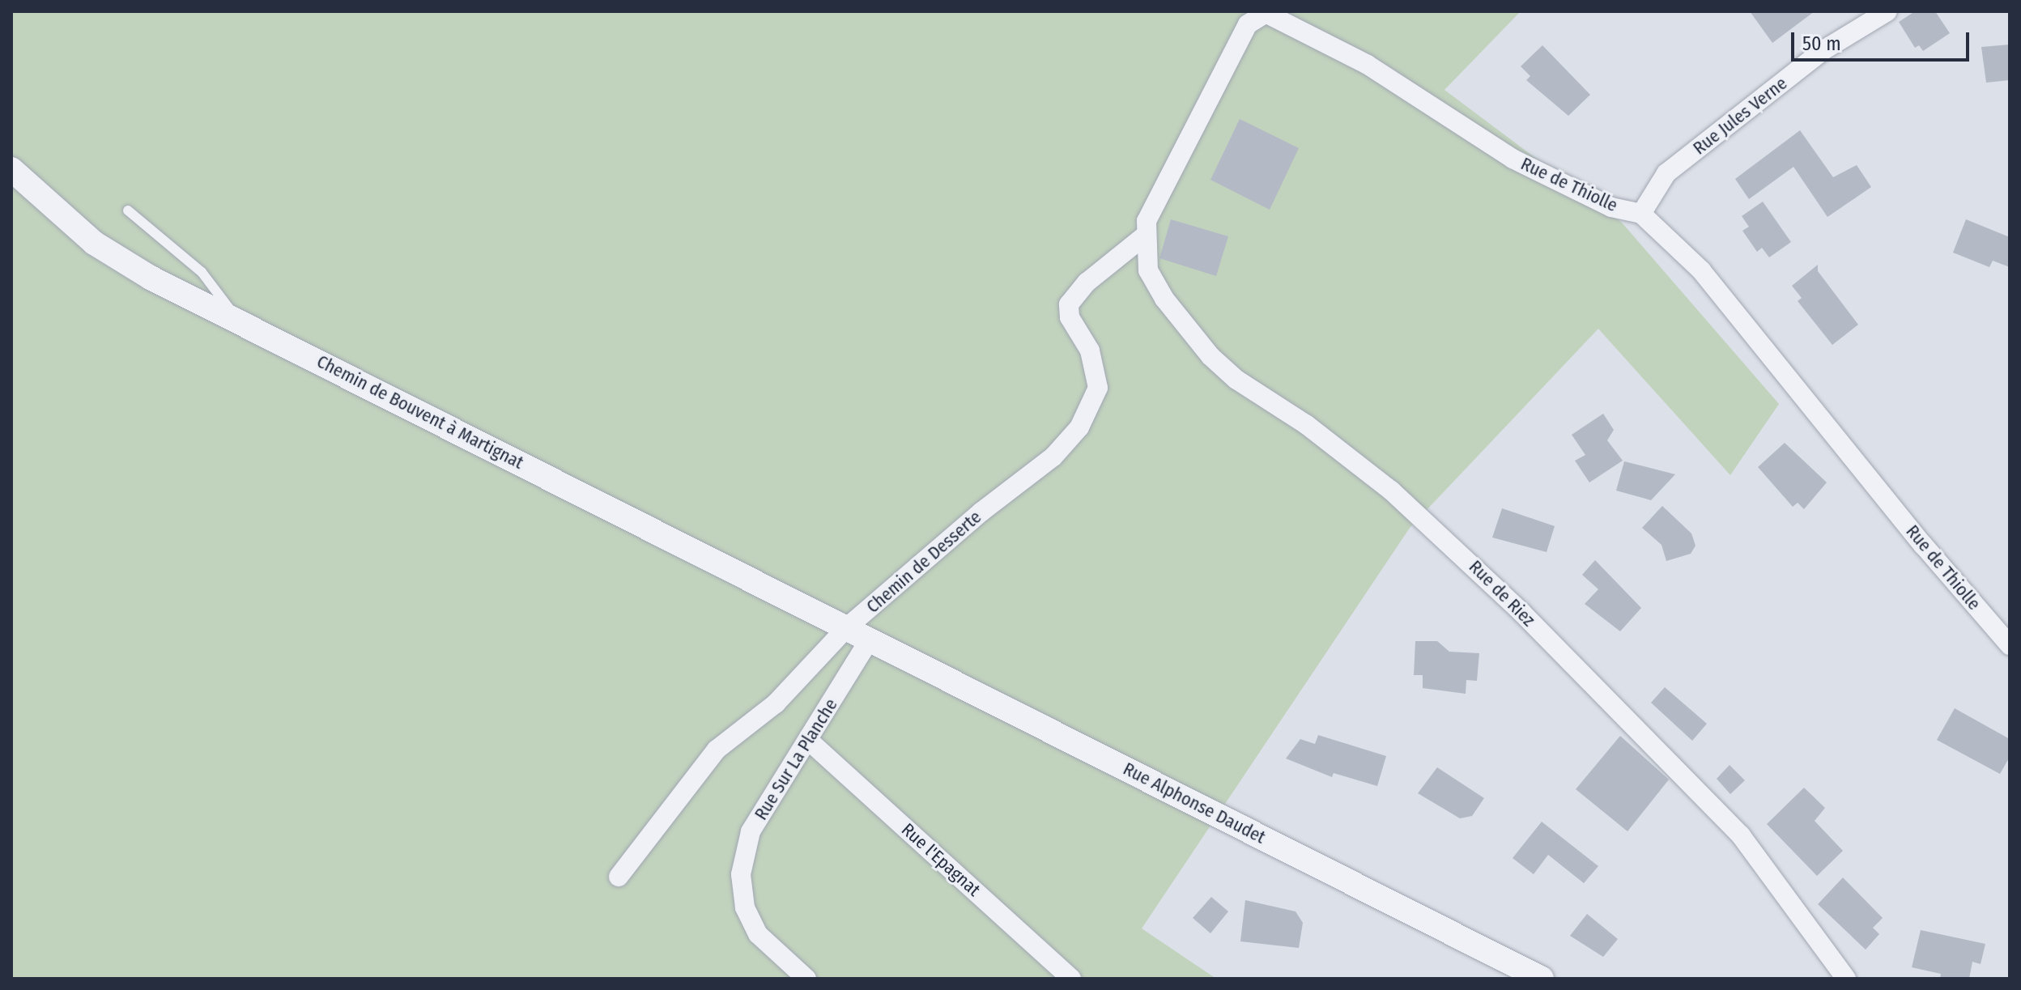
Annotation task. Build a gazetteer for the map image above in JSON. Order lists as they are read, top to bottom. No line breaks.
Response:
{"streets":{"street":["Rue Jules Verne","Rue de Thiolle","Chemin de Bouvent à Martignat","Chemin de Desserte","Rue de Riez","Rue Sur La Planche","Rue Alphonse Daudet","Rue l'Epagnat"]},"crossings":[["Rue Jules Verne","Rue de Thiolle"],["Rue de Thiolle","Chemin de Desserte"],["Rue de Thiolle","Rue de Riez"],["Chemin de Bouvent à Martignat","Chemin de Desserte"],["Chemin de Bouvent à Martignat","Rue Alphonse Daudet"],["Chemin de Desserte","Rue de Riez"],["Chemin de Desserte","Rue Alphonse Daudet"],["Rue Sur La Planche","Rue Alphonse Daudet"],["Rue Sur La Planche","Rue l'Epagnat"]],"scale_bar":"50 m"}
